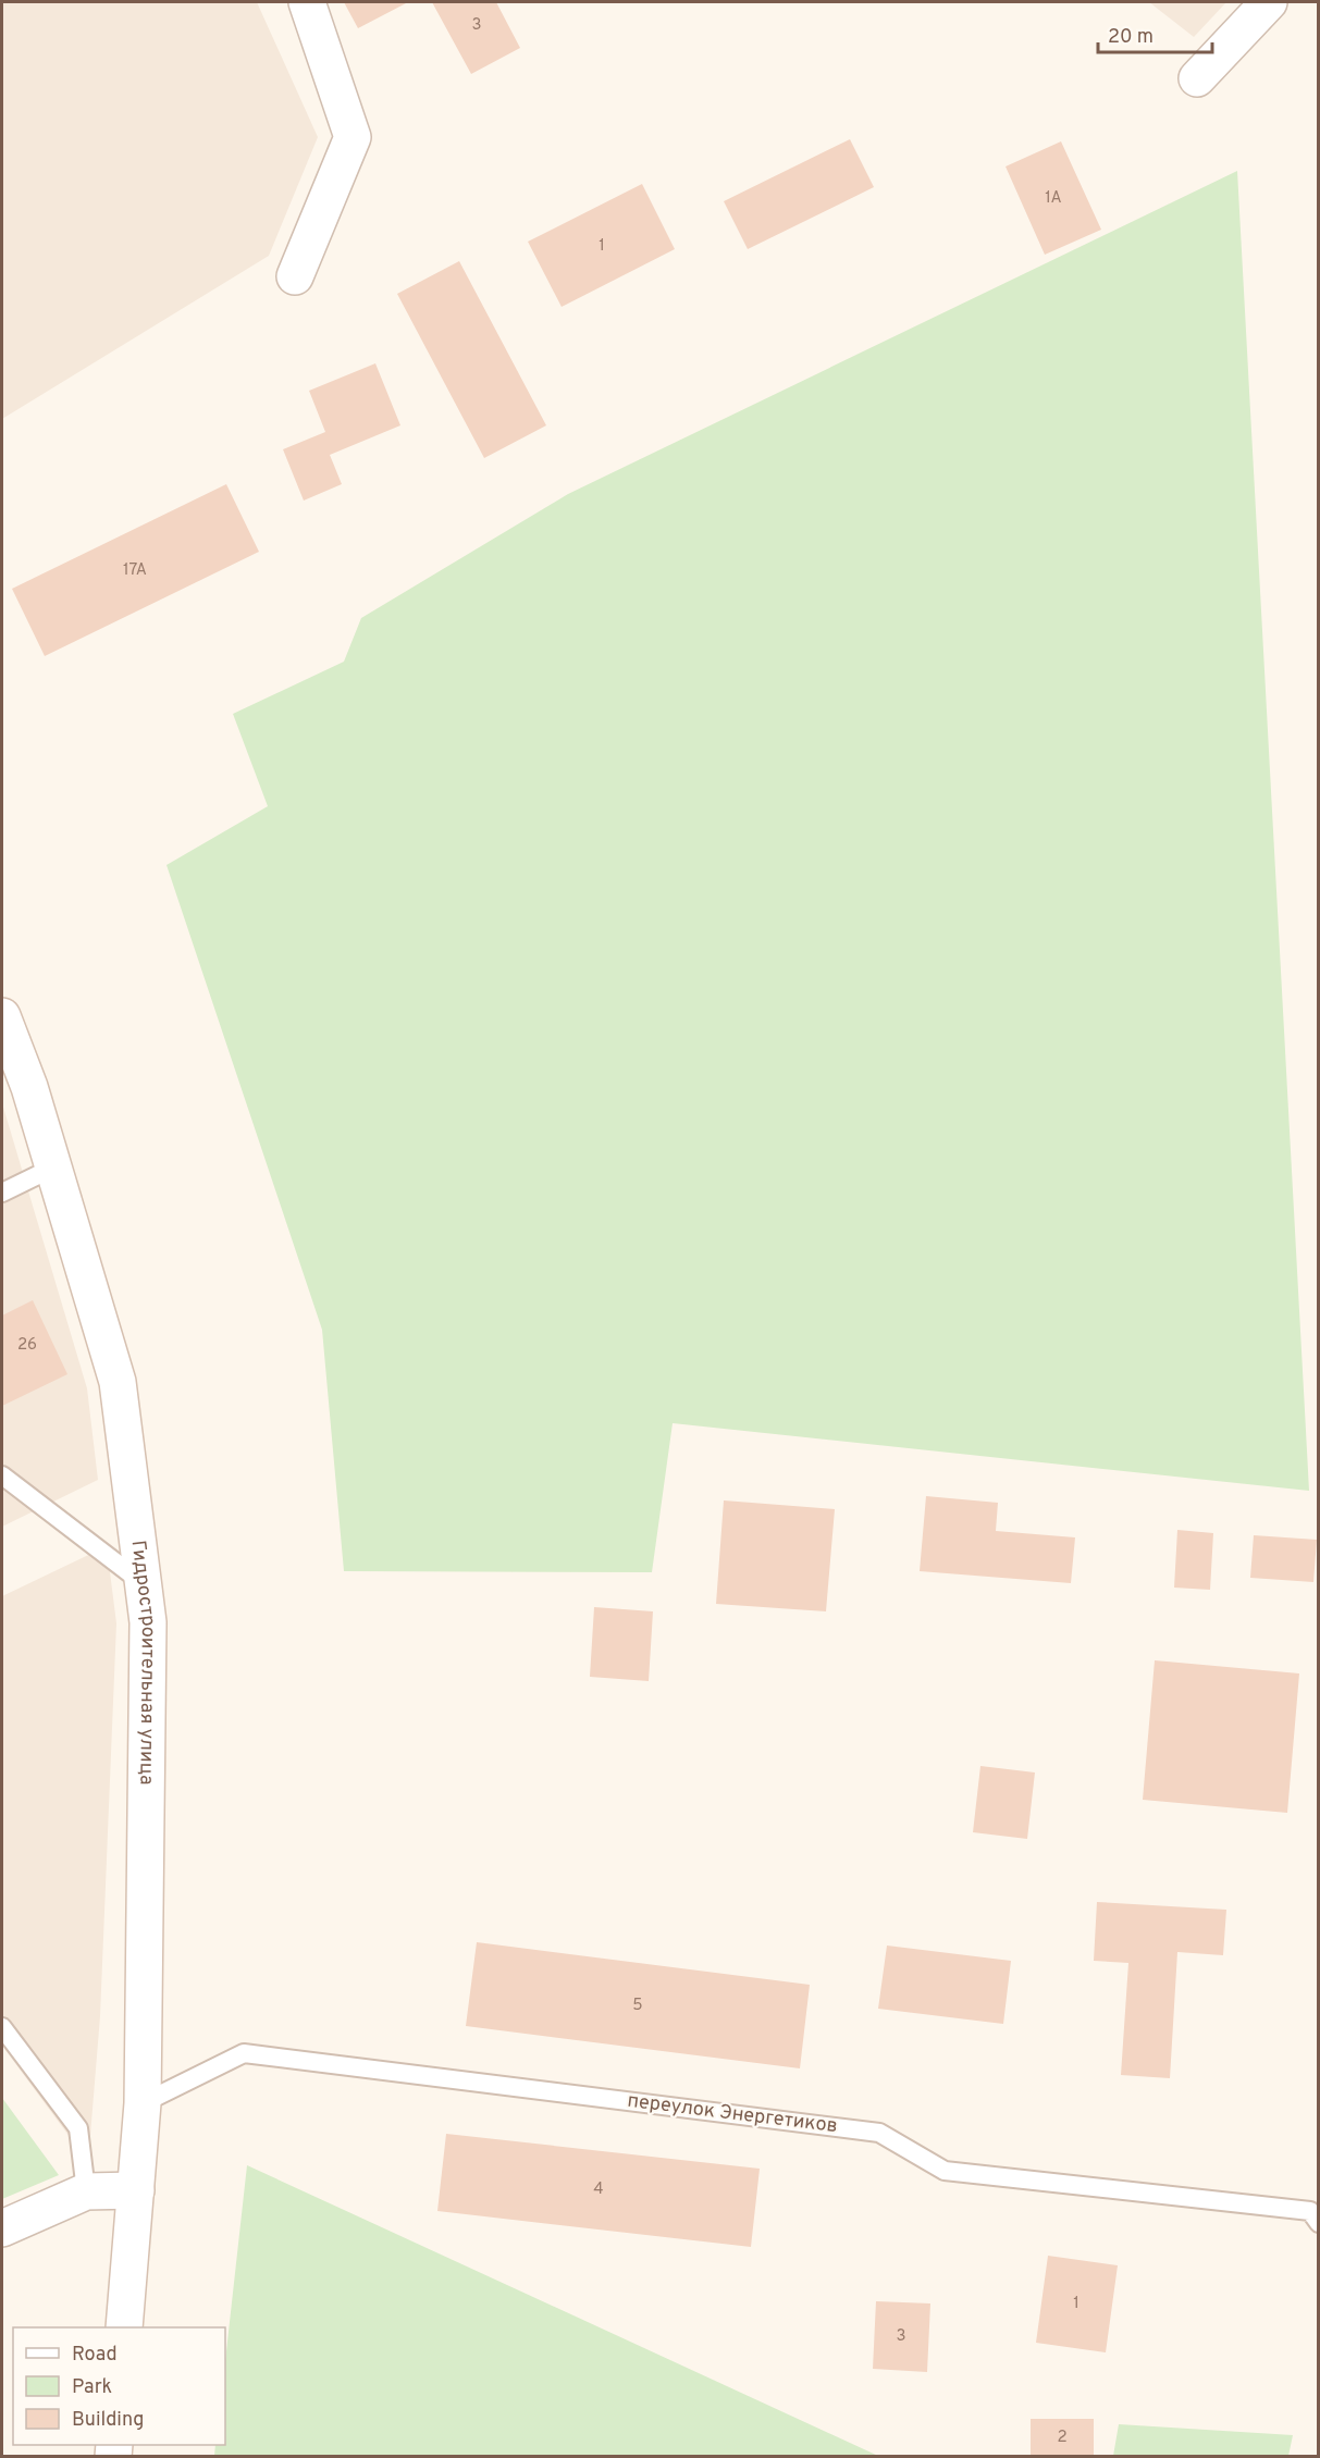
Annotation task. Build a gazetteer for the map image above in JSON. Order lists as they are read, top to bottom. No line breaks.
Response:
{"streets":{"street":["Гидростроительная улица"],"lane":["переулок Энергетиков"]},"crossings":[["Гидростроительная улица","переулок Энергетиков"]],"house_numbers":["3","1А","1","17А","26","5","4","1","3","2"],"legend":["Road","Park","Building"],"scale_bar":"20 m"}
